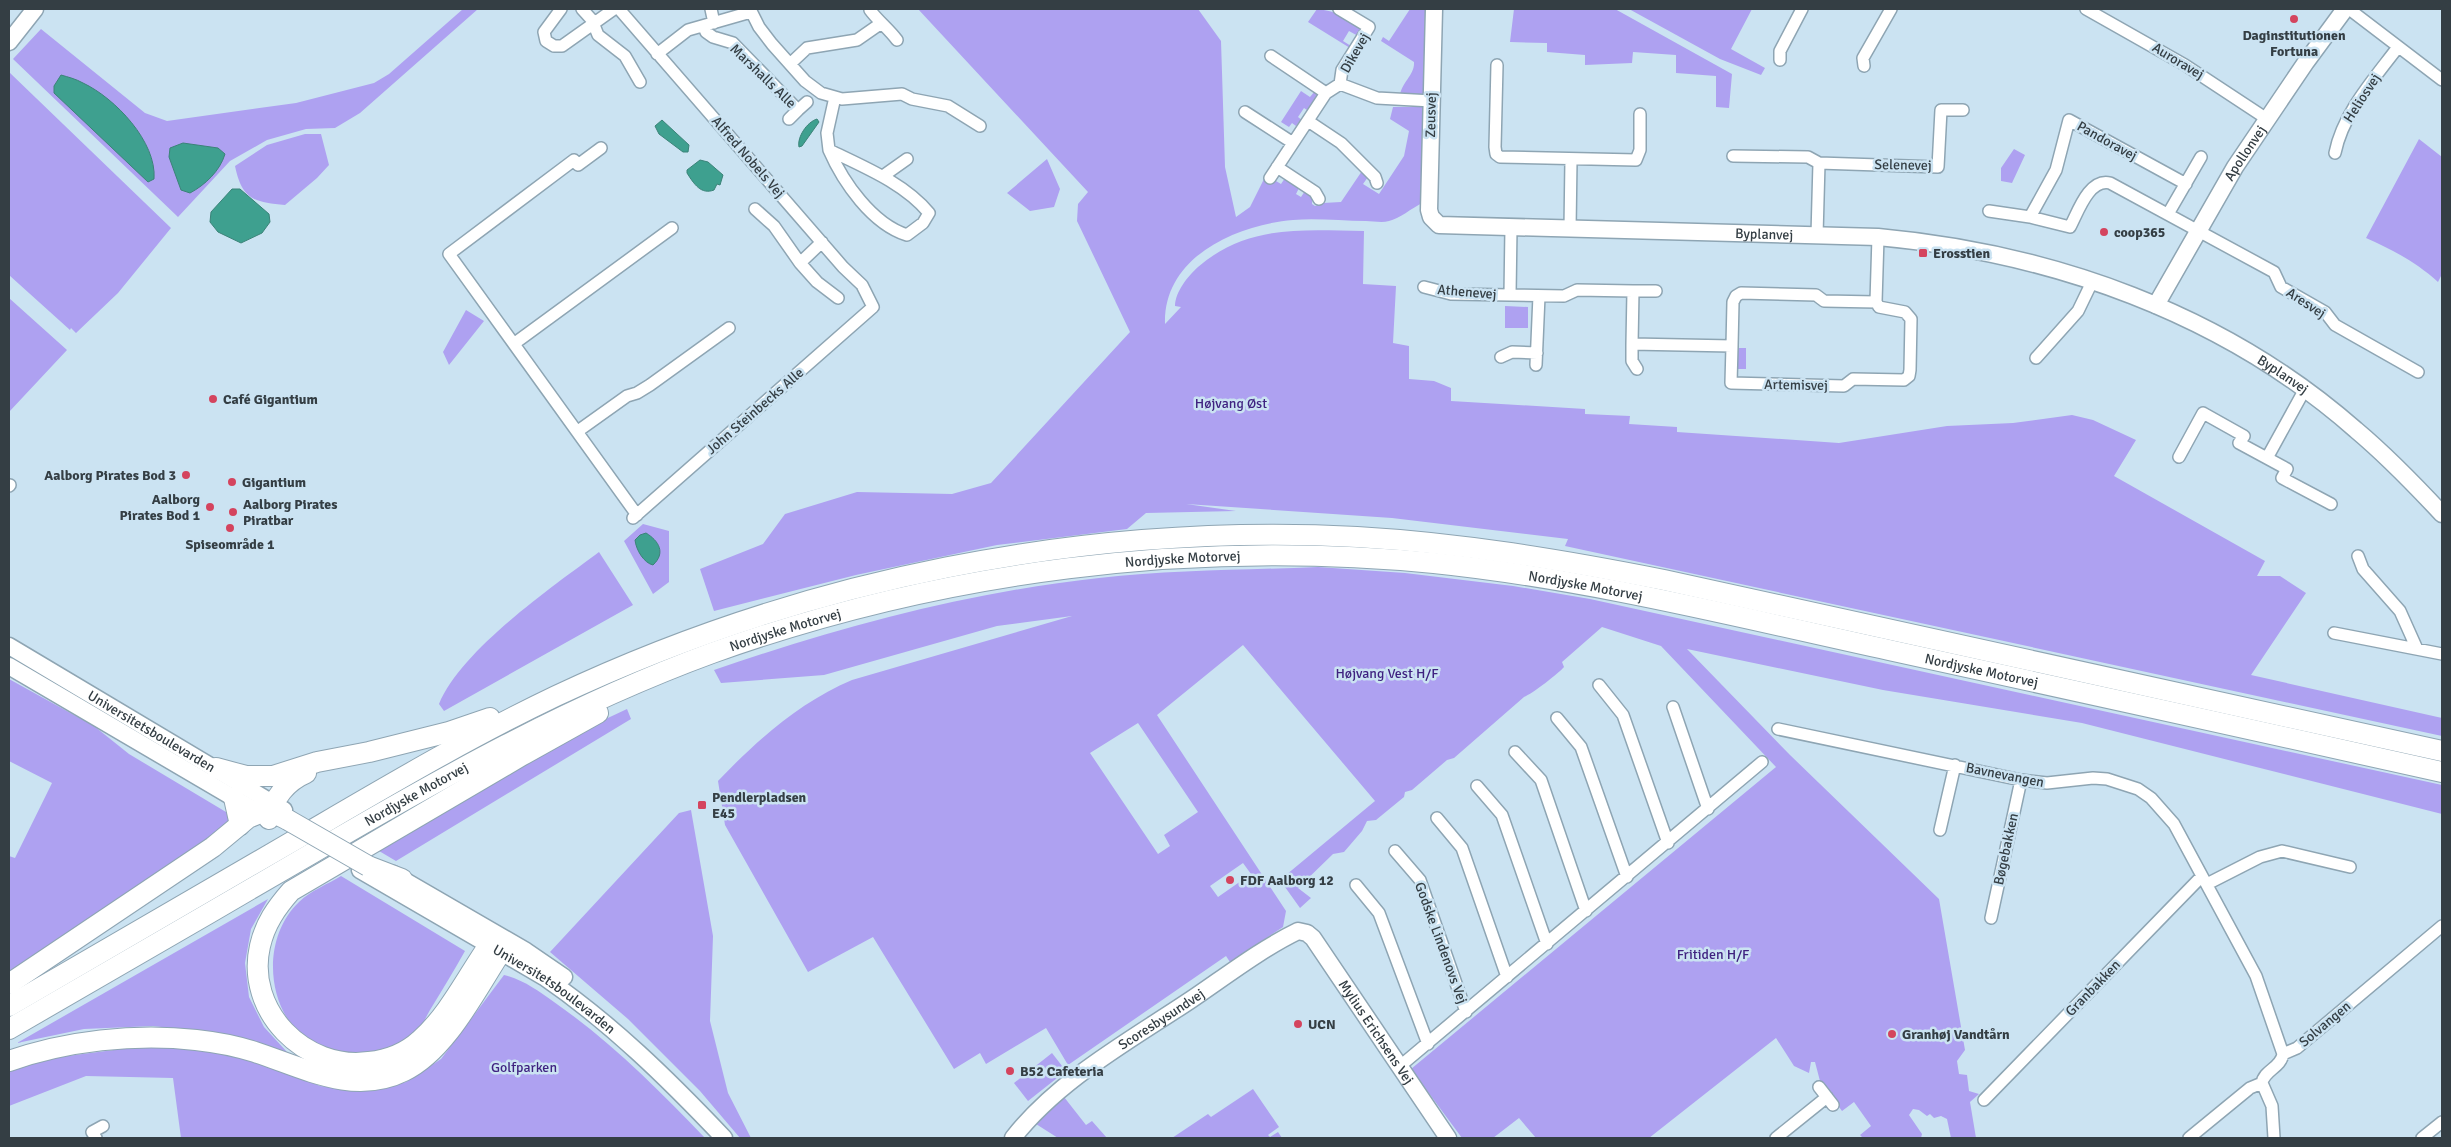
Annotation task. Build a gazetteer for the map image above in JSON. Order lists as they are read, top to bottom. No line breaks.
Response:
{"streets":{"highway":["Nordjyske Motorvej"],"street":["Dikevej","Auroravej","Marshalls Alle","Heliosvej","Zeusvej","Pandoravej","Apollonvej","Alfred Nobels Vej","Selenevej","Byplanvej","Athenevej","Aresvej","Artemisvej","John Steinbecks Alle","Universitetsboulevarden","Bavnevangen","Bøgebakken","Godske Lindenovs Vej","Granbakken","Scoresbysundvej","Solvangen","Mylius Erichsens Vej"]},"crossings":[["Dikevej","Zeusvej"],["Auroravej","Apollonvej"],["Marshalls Alle","Alfred Nobels Vej"],["Zeusvej","Byplanvej"],["Apollonvej","Byplanvej"],["Apollonvej","Aresvej"],["Alfred Nobels Vej","John Steinbecks Alle"],["Byplanvej","Athenevej"],["Bavnevangen","Bøgebakken"],["Bavnevangen","Granbakken"],["Bavnevangen","Solvangen"],["Godske Lindenovs Vej","Mylius Erichsens Vej"],["Scoresbysundvej","Mylius Erichsens Vej"]],"parks":["Højvang Øst","Højvang Vest H/F","Fritiden H/F","Golfparken"],"places":{"other":["Daginstitutionen Fortuna","coop365","Café Gigantium","Aalborg Pirates Bod 3","Gigantium","Aalborg Pirates Bod 1","Aalborg Pirates Piratbar","Spiseområde 1","FDF Aalborg 12","UCN","Granhøj Vandtårn","B52 Cafeteria"],"transit":["Erosstien","Pendlerpladsen E45"]}}
